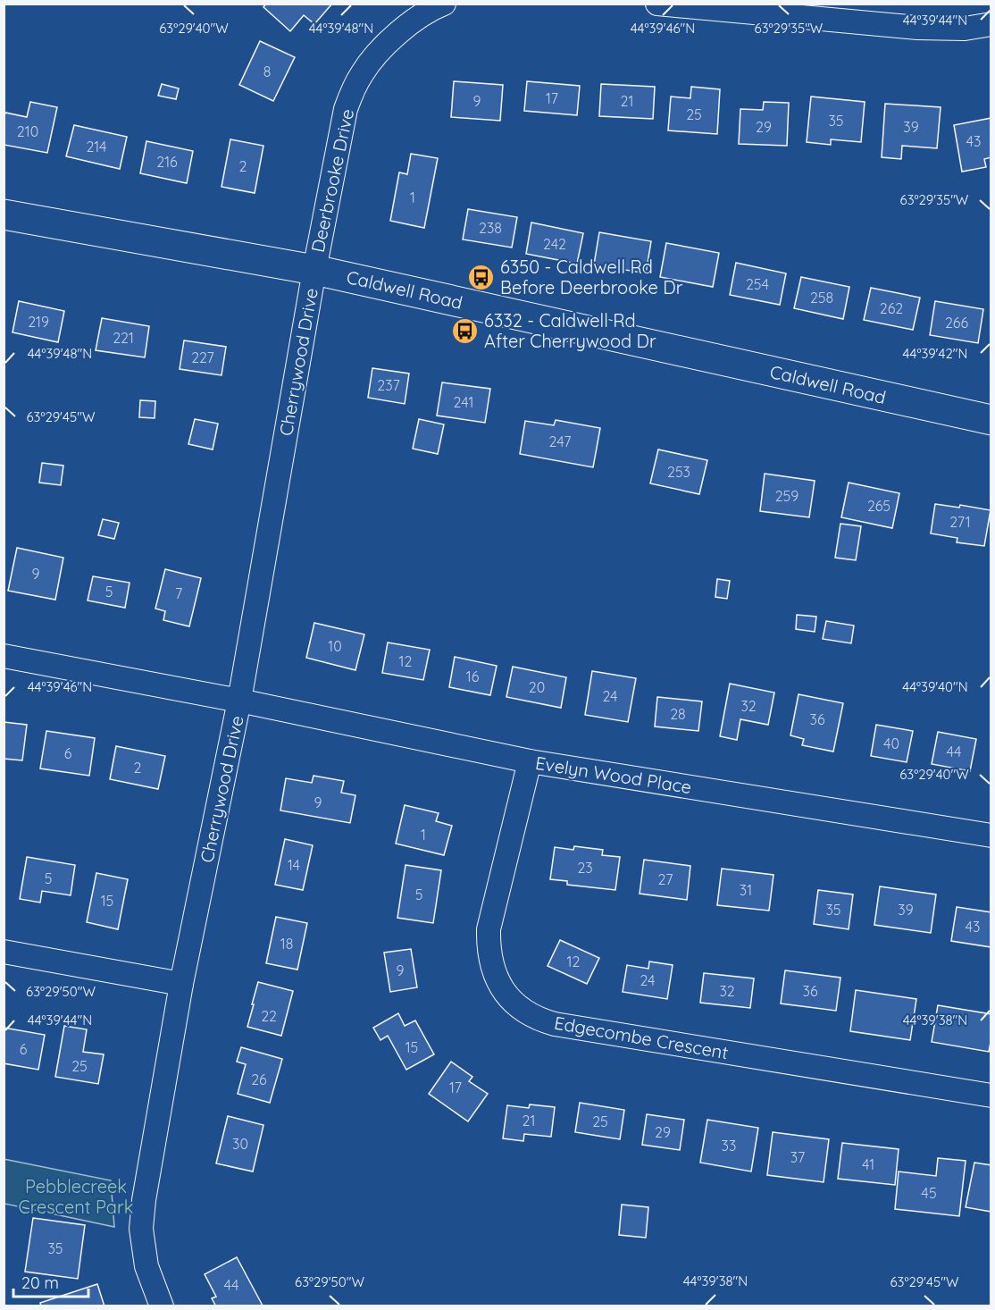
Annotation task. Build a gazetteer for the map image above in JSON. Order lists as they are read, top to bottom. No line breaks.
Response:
{"streets":{"street":["Deerbrooke Drive","Caldwell Road","Cherrywood Drive","Evelyn Wood Place","Edgecombe Crescent"]},"crossings":[["Deerbrooke Drive","Caldwell Road"],["Deerbrooke Drive","Cherrywood Drive"],["Caldwell Road","Cherrywood Drive"],["Cherrywood Drive","Evelyn Wood Place"],["Evelyn Wood Place","Edgecombe Crescent"]],"parks":["Pebblecreek Crescent Park"],"places":{"bus stop":["6350 - Caldwell Rd Before Deerbrooke Dr","6332 - Caldwell Rd After Cherrywood Dr"]},"house_numbers":["8","17","9","21","25","35","29","39","210","43","214","216","2","1","238","242","254","258","262","219","266","221","227","237","241","247","253","259","265","271","9","5","7","10","12","16","20","24","32","28","36","40","44","6","2","9","1","14","23","5","27","31","5","15","35","39","43","18","12","9","24","32","36","22","15","6","25","26","17","21","25","29","30","33","37","41","45","35","44"],"scale_bar":"20 m","coordinates":["44°39'44\"N","63°29'40\"W","63°29'35\"W","44°39'48\"N","44°39'46\"N","44°39'42\"N","63°29'45\"W","44°39'40\"N","63°29'50\"W","44°39'38\"N"]}
